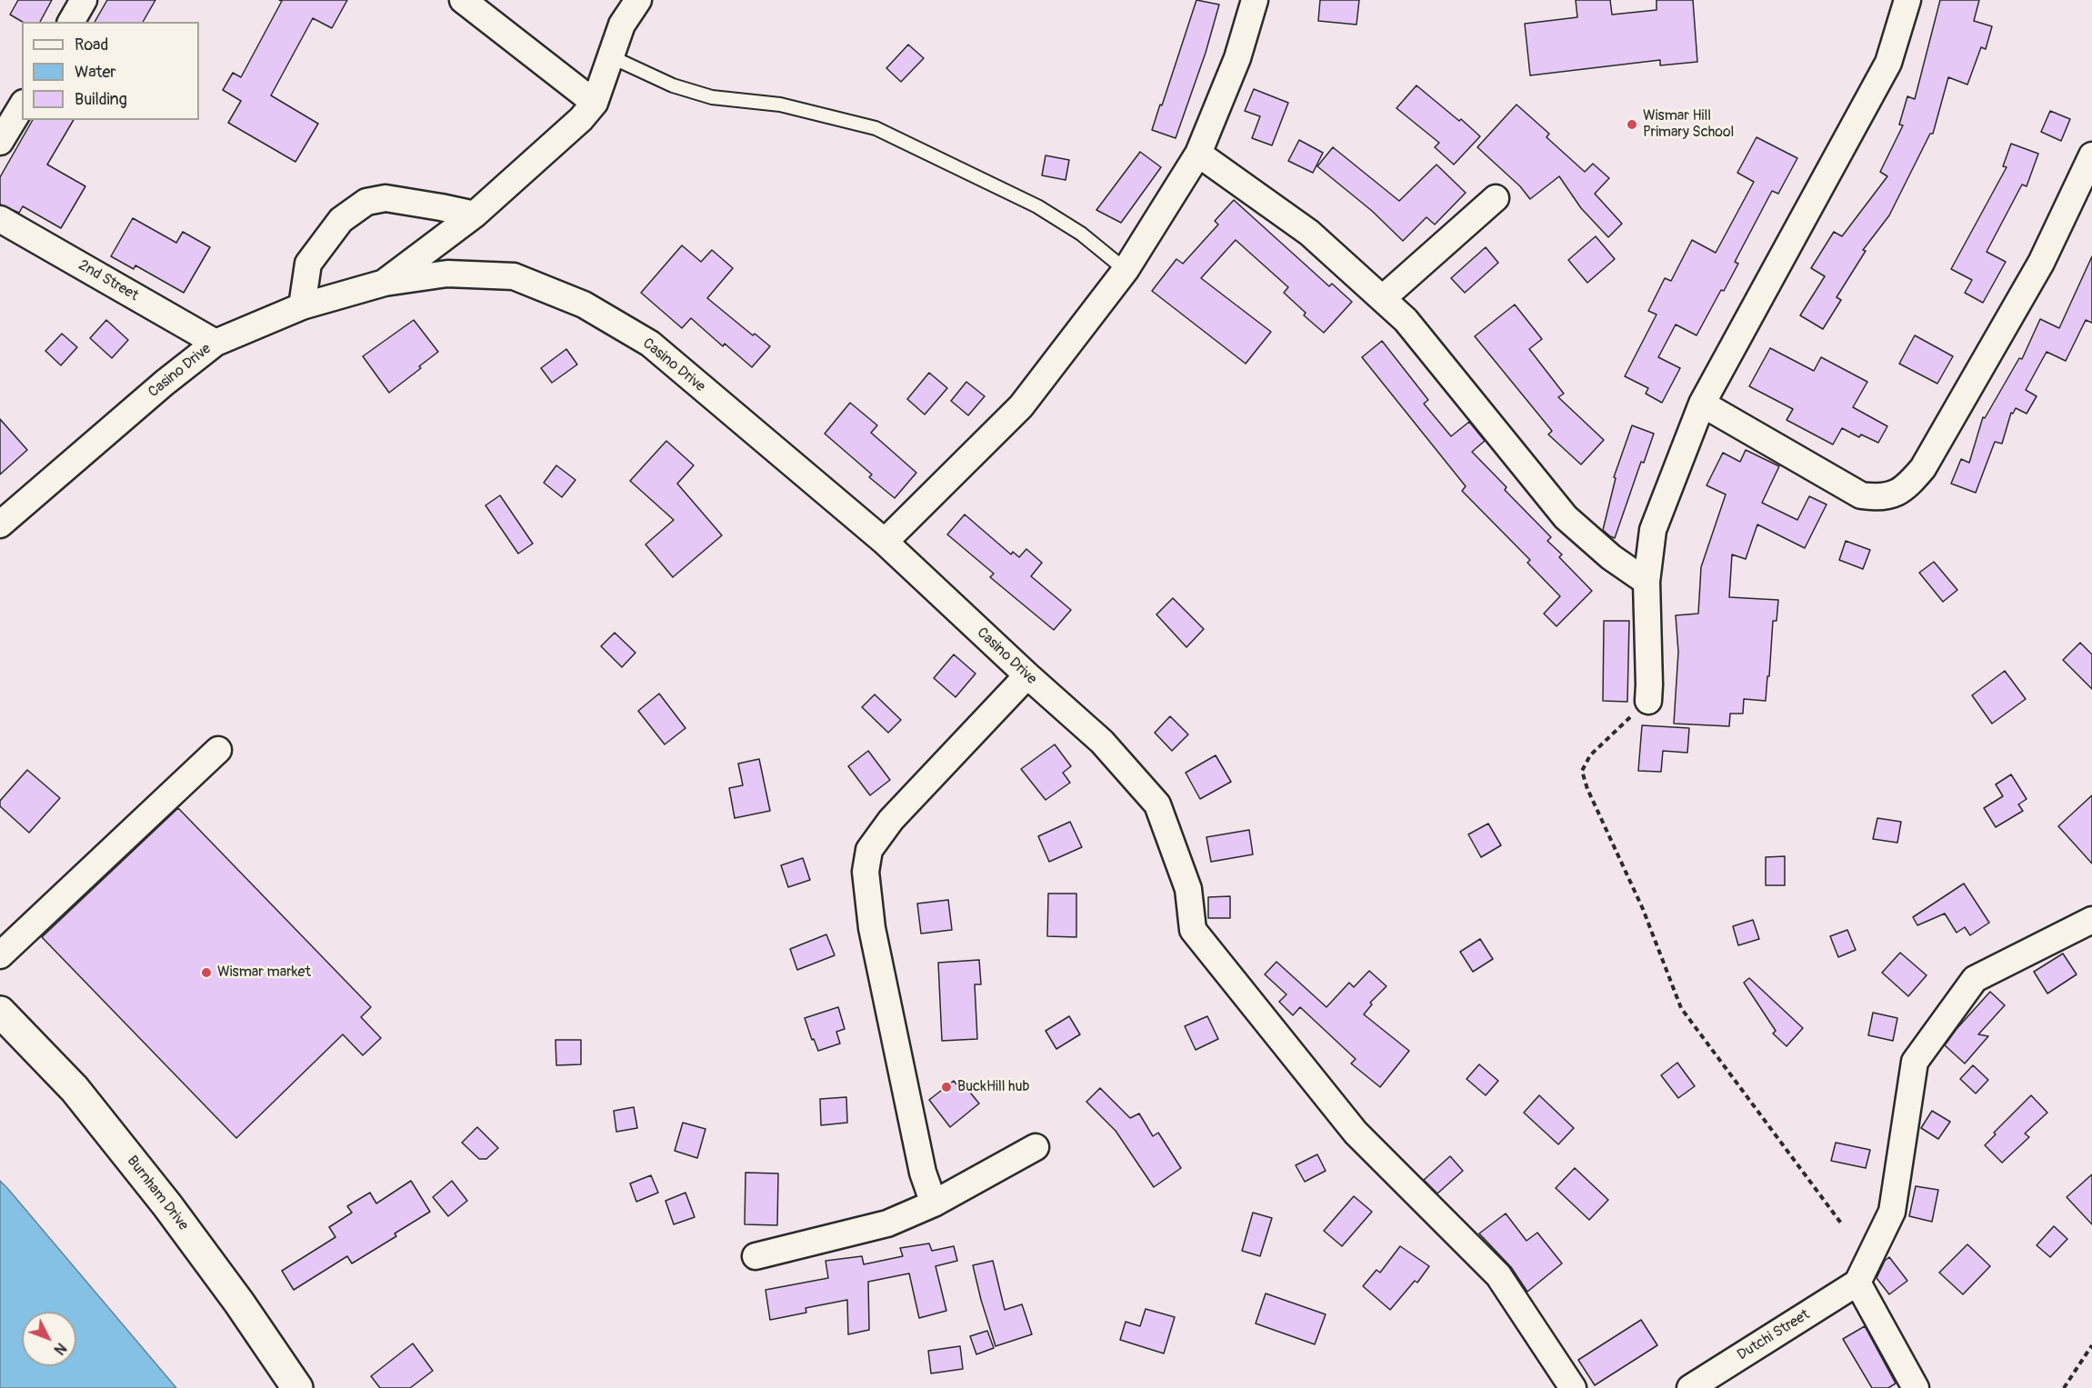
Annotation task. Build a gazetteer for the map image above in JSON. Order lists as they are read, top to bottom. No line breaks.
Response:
{"streets":{"street":["2nd Street","Casino Drive","Burnham Drive","Dutchi Street"]},"crossings":[["2nd Street","Casino Drive"]],"places":["Wismar Hill Primary School","Wismar market","BuckHill hub"],"legend":["Road","Water","Building"],"north":"bottom right"}
